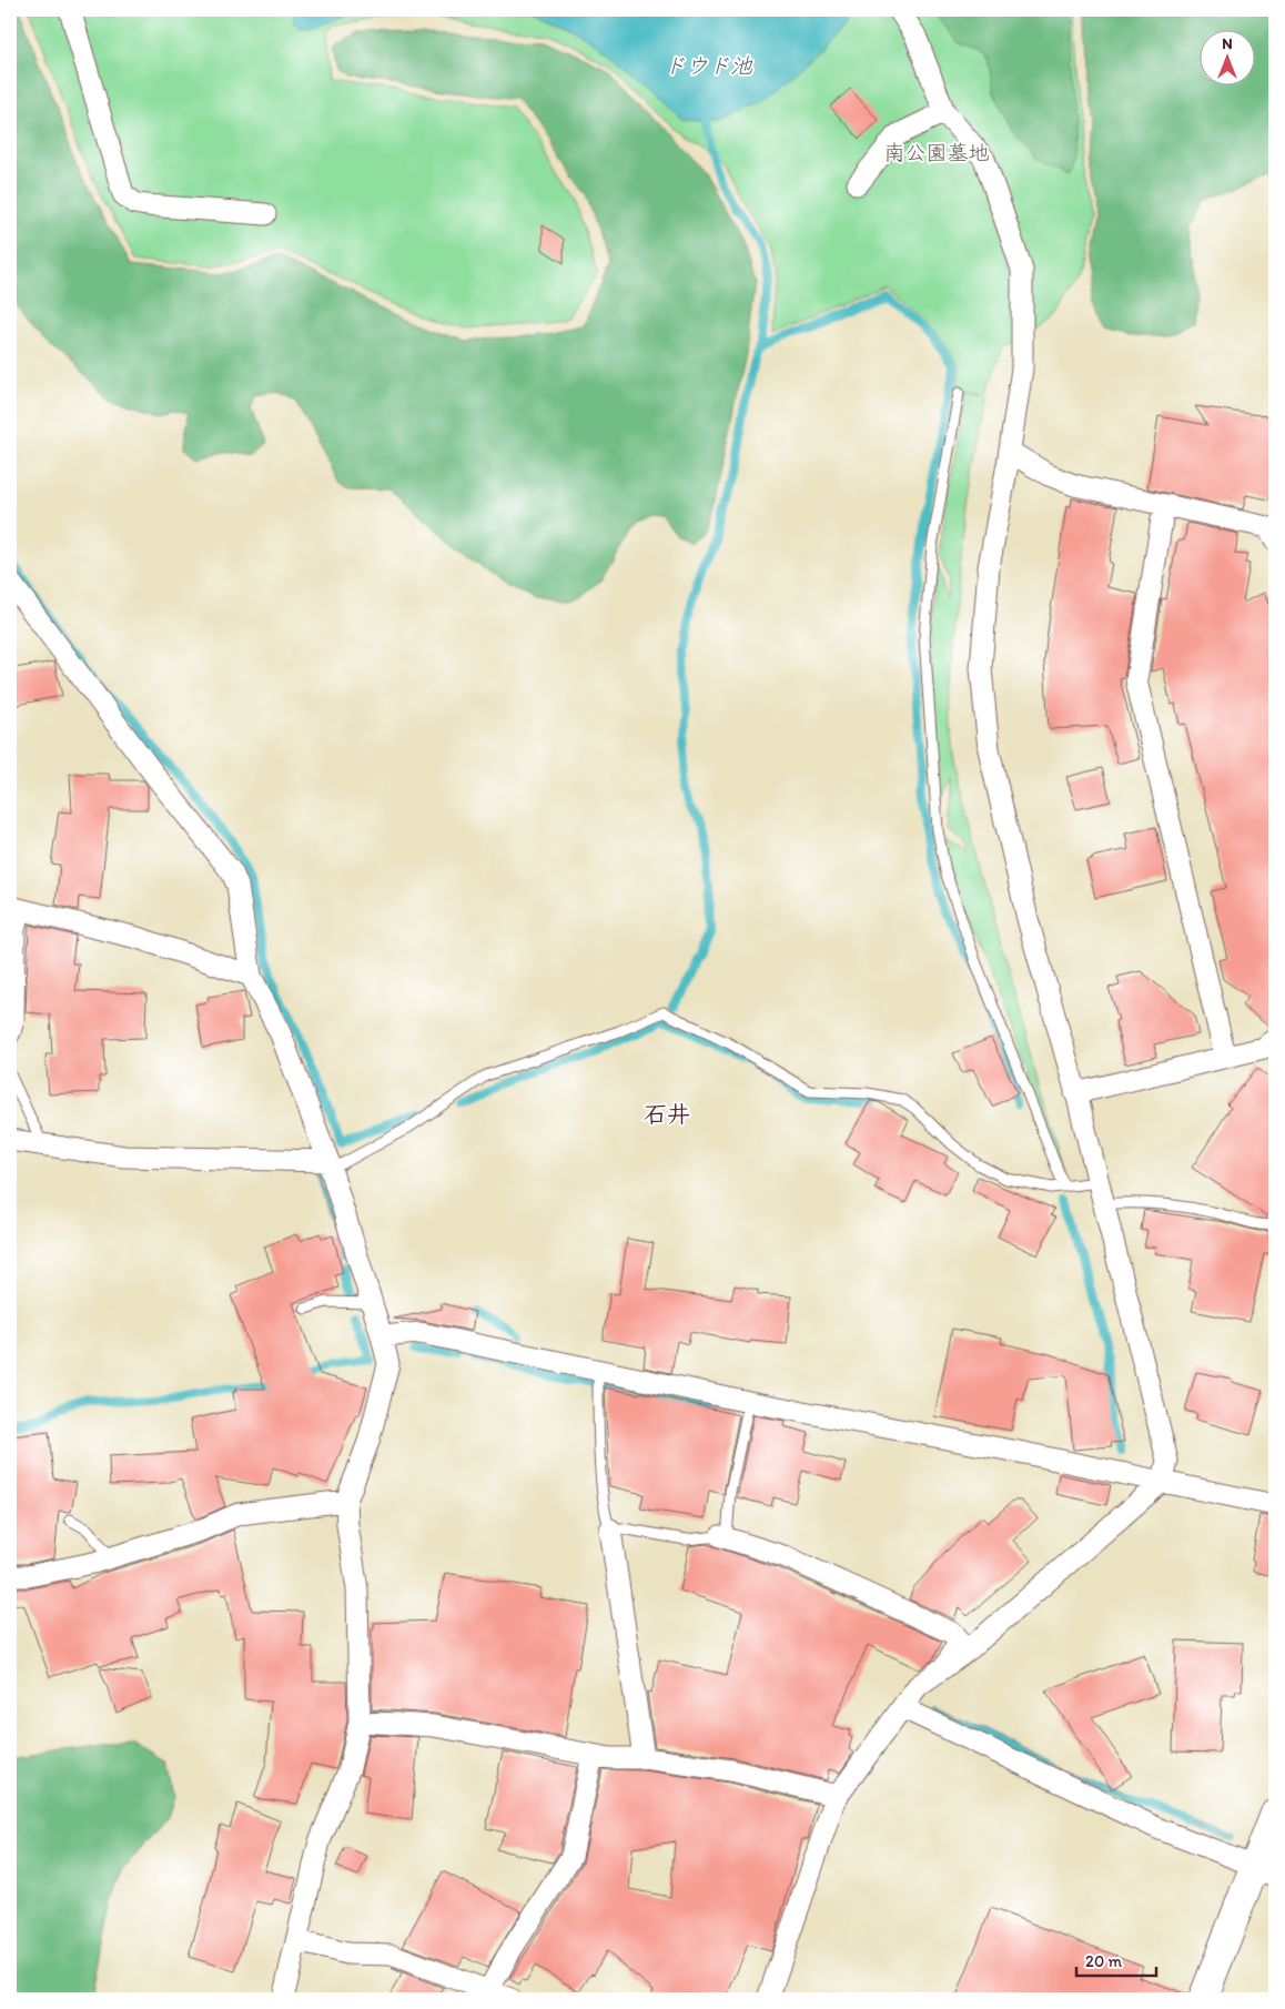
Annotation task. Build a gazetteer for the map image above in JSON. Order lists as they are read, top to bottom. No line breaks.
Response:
{"districts":["石井"],"water":["ドウド池"],"parks":["南公園墓地"],"scale_bar":"20 m","north":"top"}
